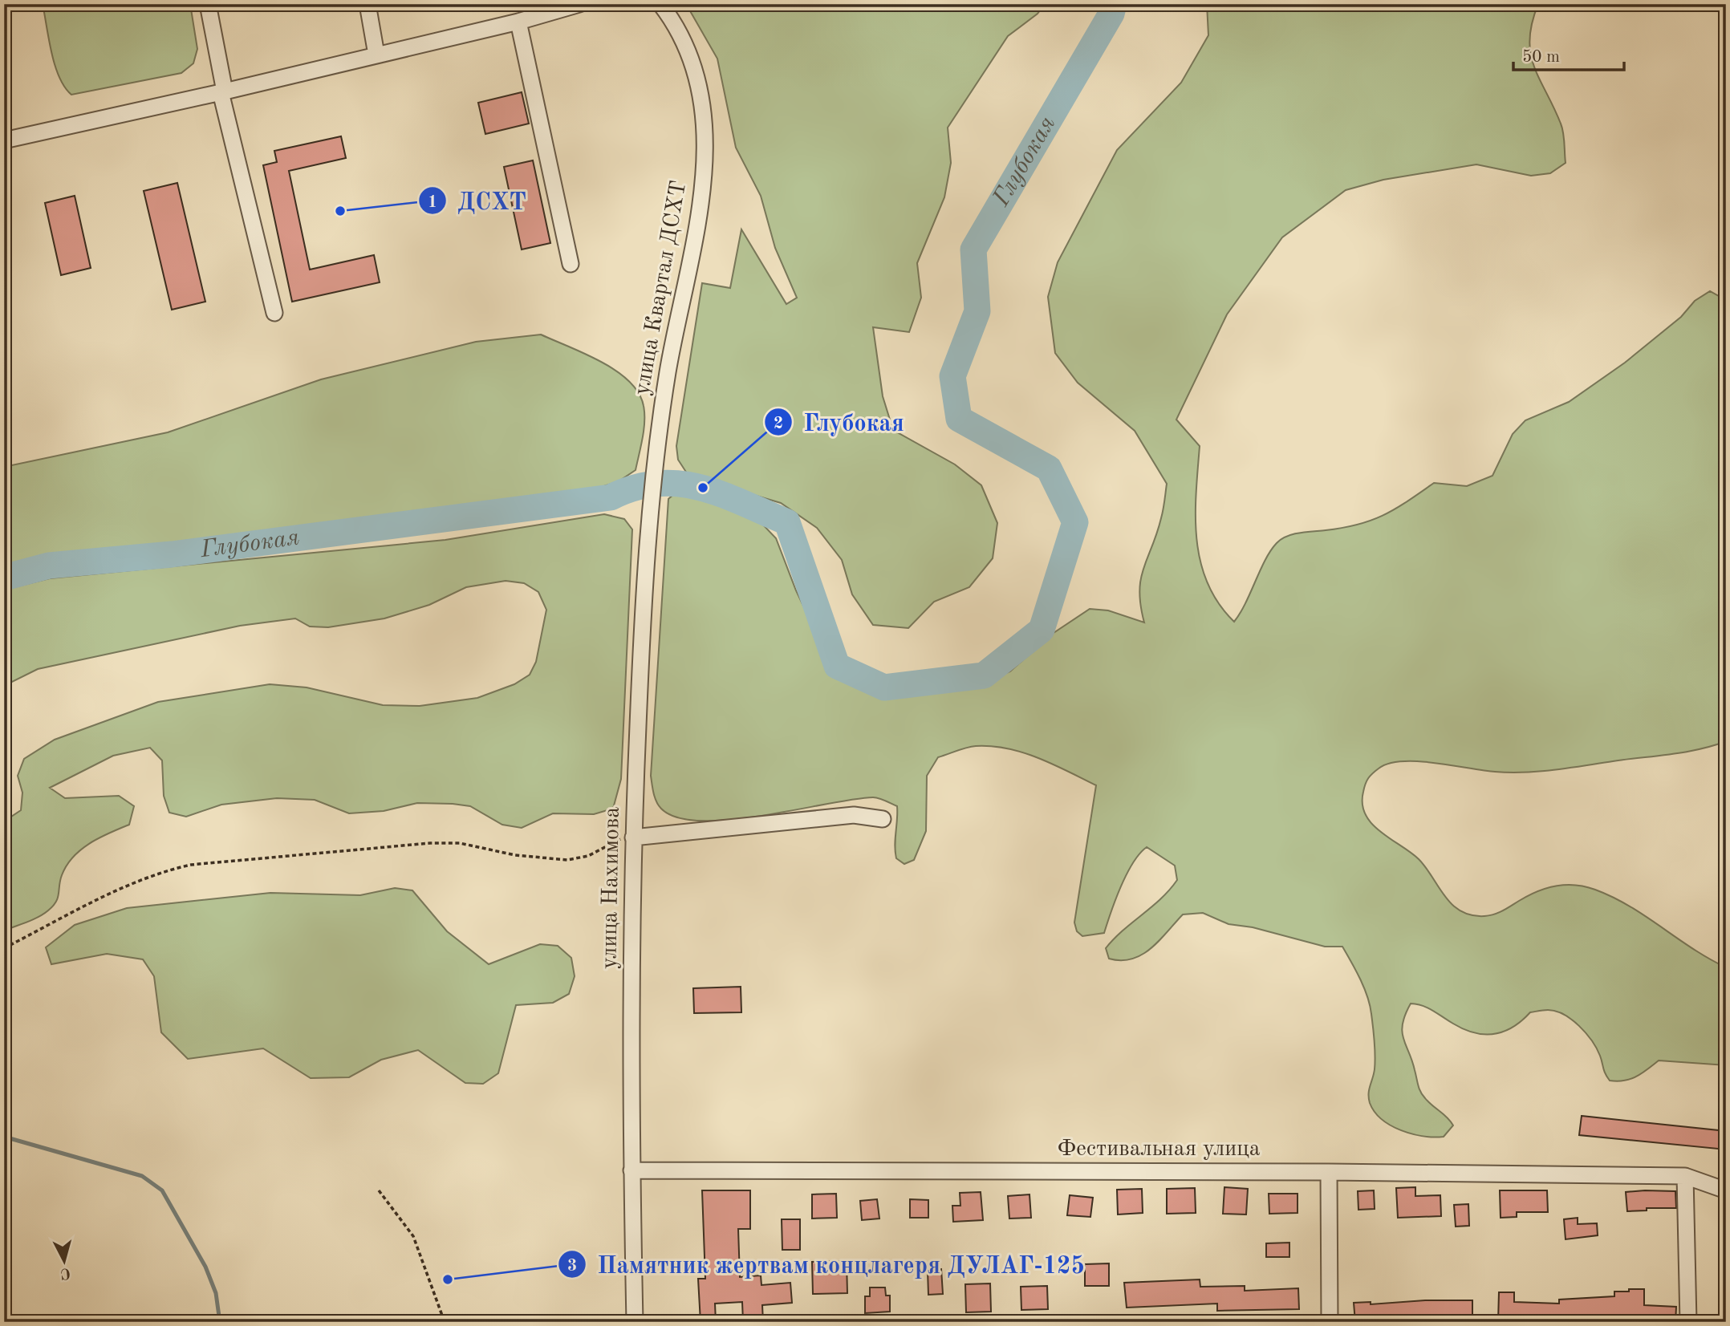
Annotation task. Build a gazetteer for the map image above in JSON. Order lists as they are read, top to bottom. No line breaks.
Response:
{"streets":{"street":["улица Квартал ДСХТ","улица Нахимова","Фестивальная улица"]},"crossings":[["улица Квартал ДСХТ","улица Нахимова"],["улица Нахимова","Фестивальная улица"]],"water":["Глубокая"],"places":["ДСХТ","Глубокая","Памятник жертвам концлагеря ДУЛАГ-125"],"scale_bar":"50 m","north":"bottom"}
